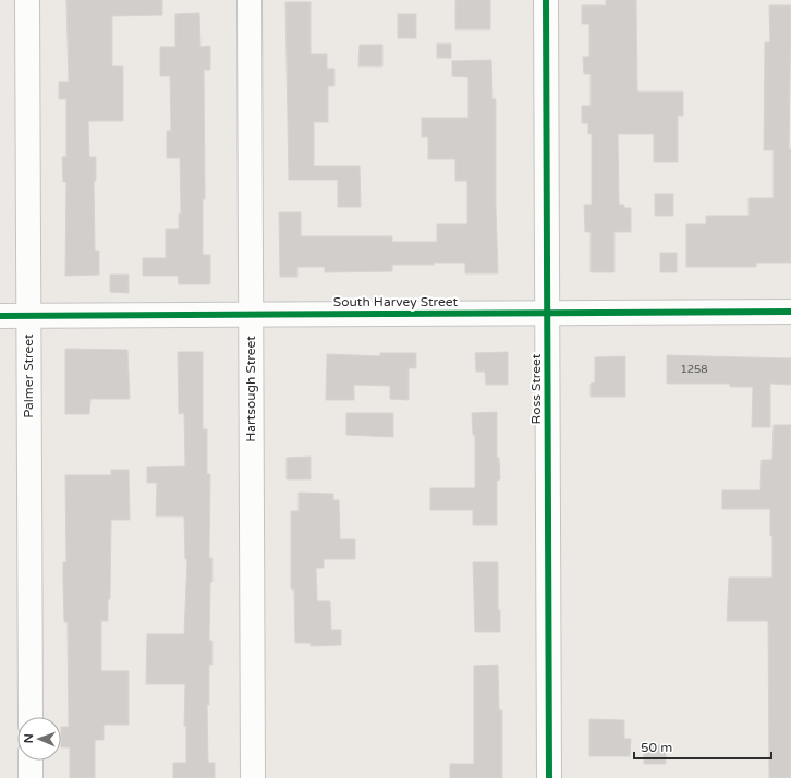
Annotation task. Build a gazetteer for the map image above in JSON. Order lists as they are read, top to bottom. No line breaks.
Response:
{"streets":{"street":["South Harvey Street","Palmer Street","Hartsough Street","Ross Street"]},"crossings":[["South Harvey Street","Palmer Street"],["South Harvey Street","Hartsough Street"],["South Harvey Street","Ross Street"]],"house_numbers":["1258"],"scale_bar":"50 m","north":"left"}
